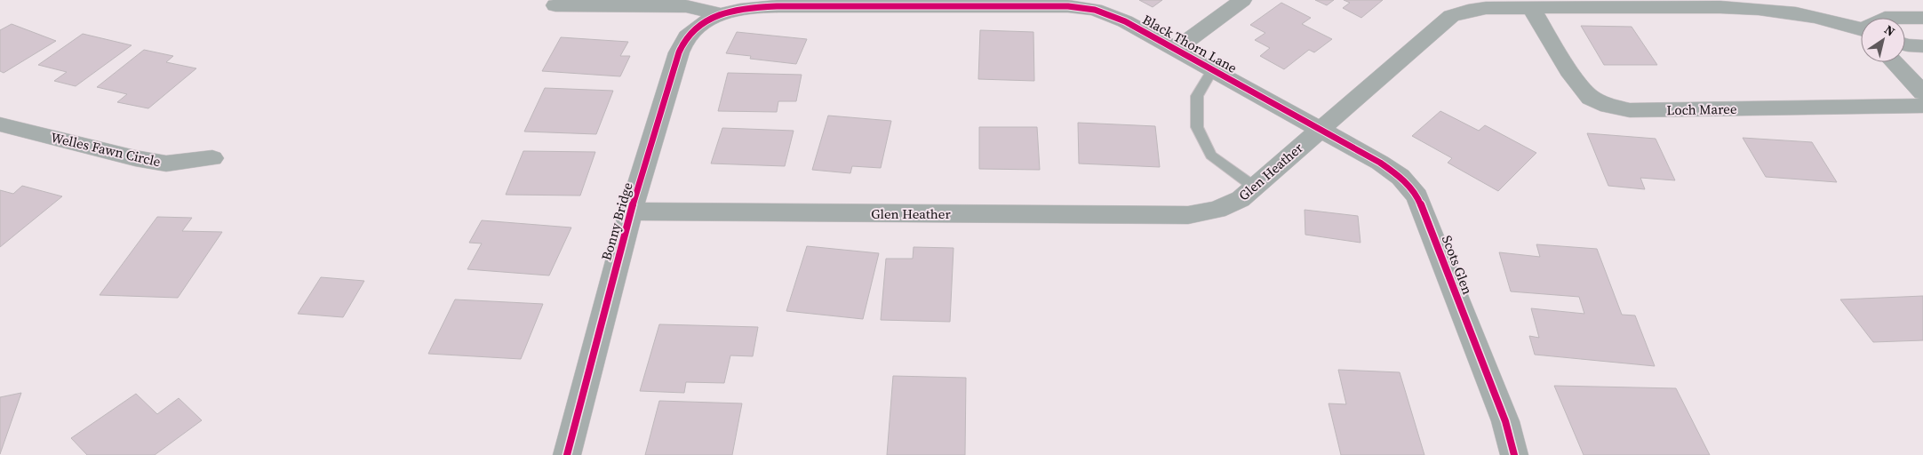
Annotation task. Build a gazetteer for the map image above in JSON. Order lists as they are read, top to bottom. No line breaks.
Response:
{"streets":{"street":["Black Thorn Lane","Loch Maree","Welles Fawn Circle","Glen Heather","Bonny Bridge","Scots Glen"]},"crossings":[["Black Thorn Lane","Glen Heather"],["Black Thorn Lane","Bonny Bridge"],["Black Thorn Lane","Scots Glen"],["Loch Maree","Glen Heather"],["Glen Heather","Bonny Bridge"],["Glen Heather","Scots Glen"]],"north":"top right"}
